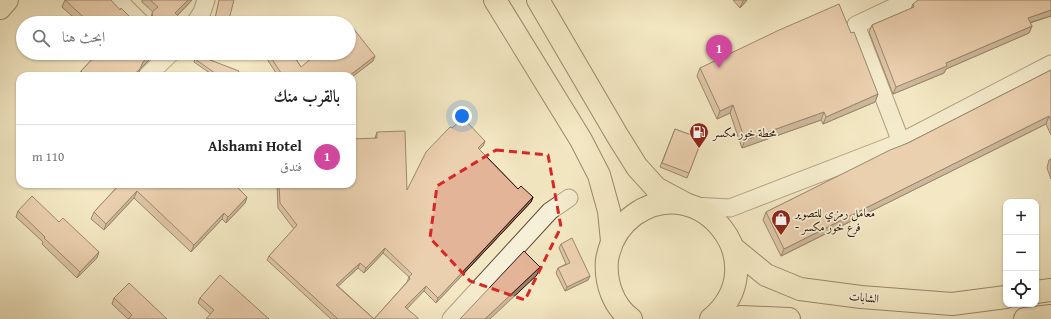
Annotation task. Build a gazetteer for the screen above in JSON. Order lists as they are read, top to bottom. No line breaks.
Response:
{"streets":{"main road":["الشابات"]},"places":{"fuel station":["محطة خور مكسر"],"shop":["معامل رمزي للتصوير - فرع خور مكسر"]},"page":{"search":"ابحث هنا","pins":"1","heading":"بالقرب منك","list":[{"mark":"1","name":"Alshami Hotel","note":"فندق","value":"110 m"}],"map_buttons":["+","−"]}}
